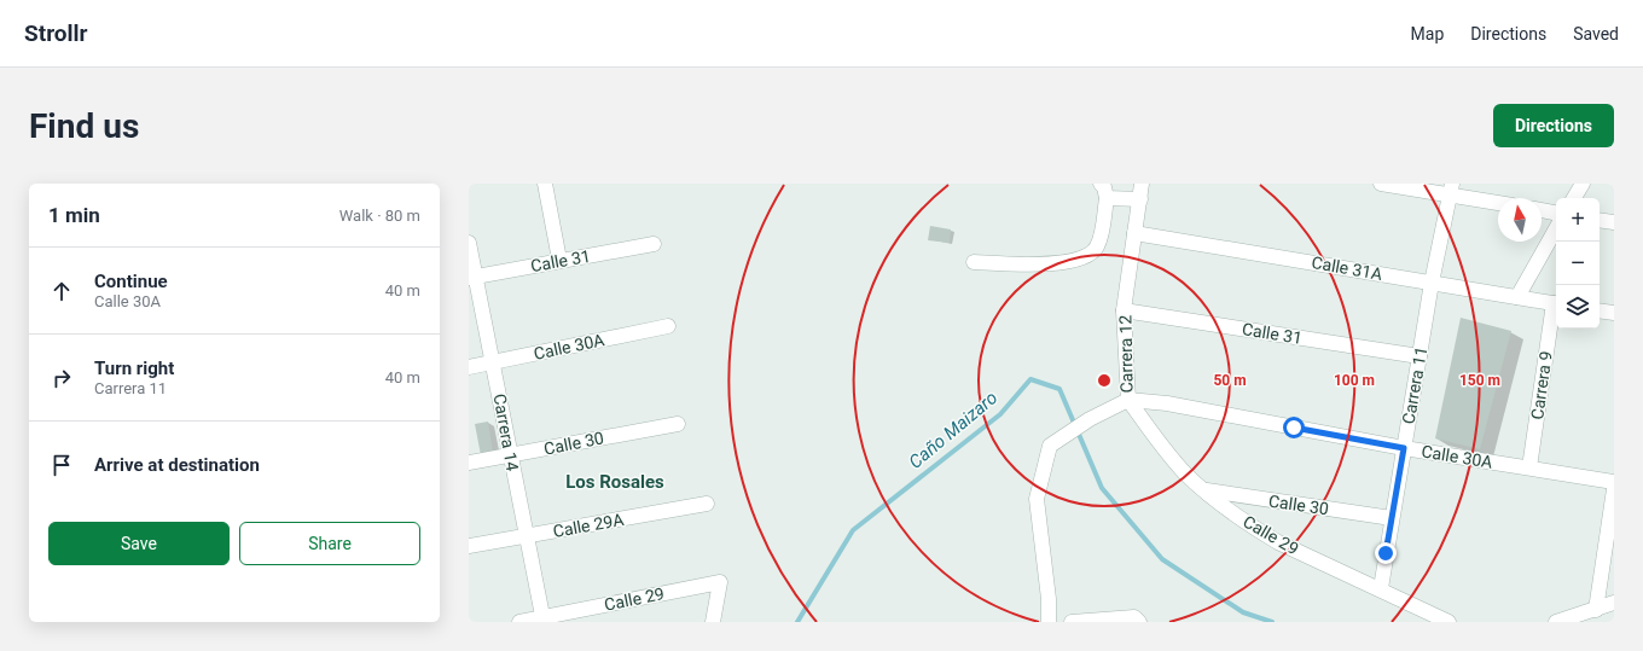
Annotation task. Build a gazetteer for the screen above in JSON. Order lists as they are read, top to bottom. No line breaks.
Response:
{"streets":{"street":["Calle 31","Calle 31A","Calle 30A","Carrera 12","Carrera 11","Carrera 9","Carrera 14","Calle 30","Calle 29A","Calle 29"]},"crossings":[["Calle 31","Carrera 12"],["Calle 31","Carrera 11"],["Calle 31","Carrera 14"],["Calle 31A","Carrera 12"],["Calle 31A","Carrera 11"],["Calle 31A","Carrera 9"],["Calle 30A","Carrera 12"],["Calle 30A","Carrera 11"],["Calle 30A","Carrera 9"],["Calle 30A","Carrera 14"],["Calle 30A","Calle 29"],["Carrera 12","Calle 29"],["Carrera 11","Calle 30"],["Carrera 11","Calle 29"],["Carrera 14","Calle 30"],["Carrera 14","Calle 29A"],["Carrera 14","Calle 29"],["Calle 30","Calle 29"]],"districts":["Los Rosales"],"water":["Caño Maizaro"],"north":"top","page":{"header":"Strollr","nav":["Map","Directions","Saved"],"buttons":["Directions",["Save","Share"]],"title":"Find us","heading":["1 min","Walk · 80 m"],"map_buttons":["+","−"],"list":[["Continue","Calle 30A","40 m"],["Turn right","Carrera 11","40 m"],"Arrive at destination"]},"rings":["50 m","100 m","150 m"]}
